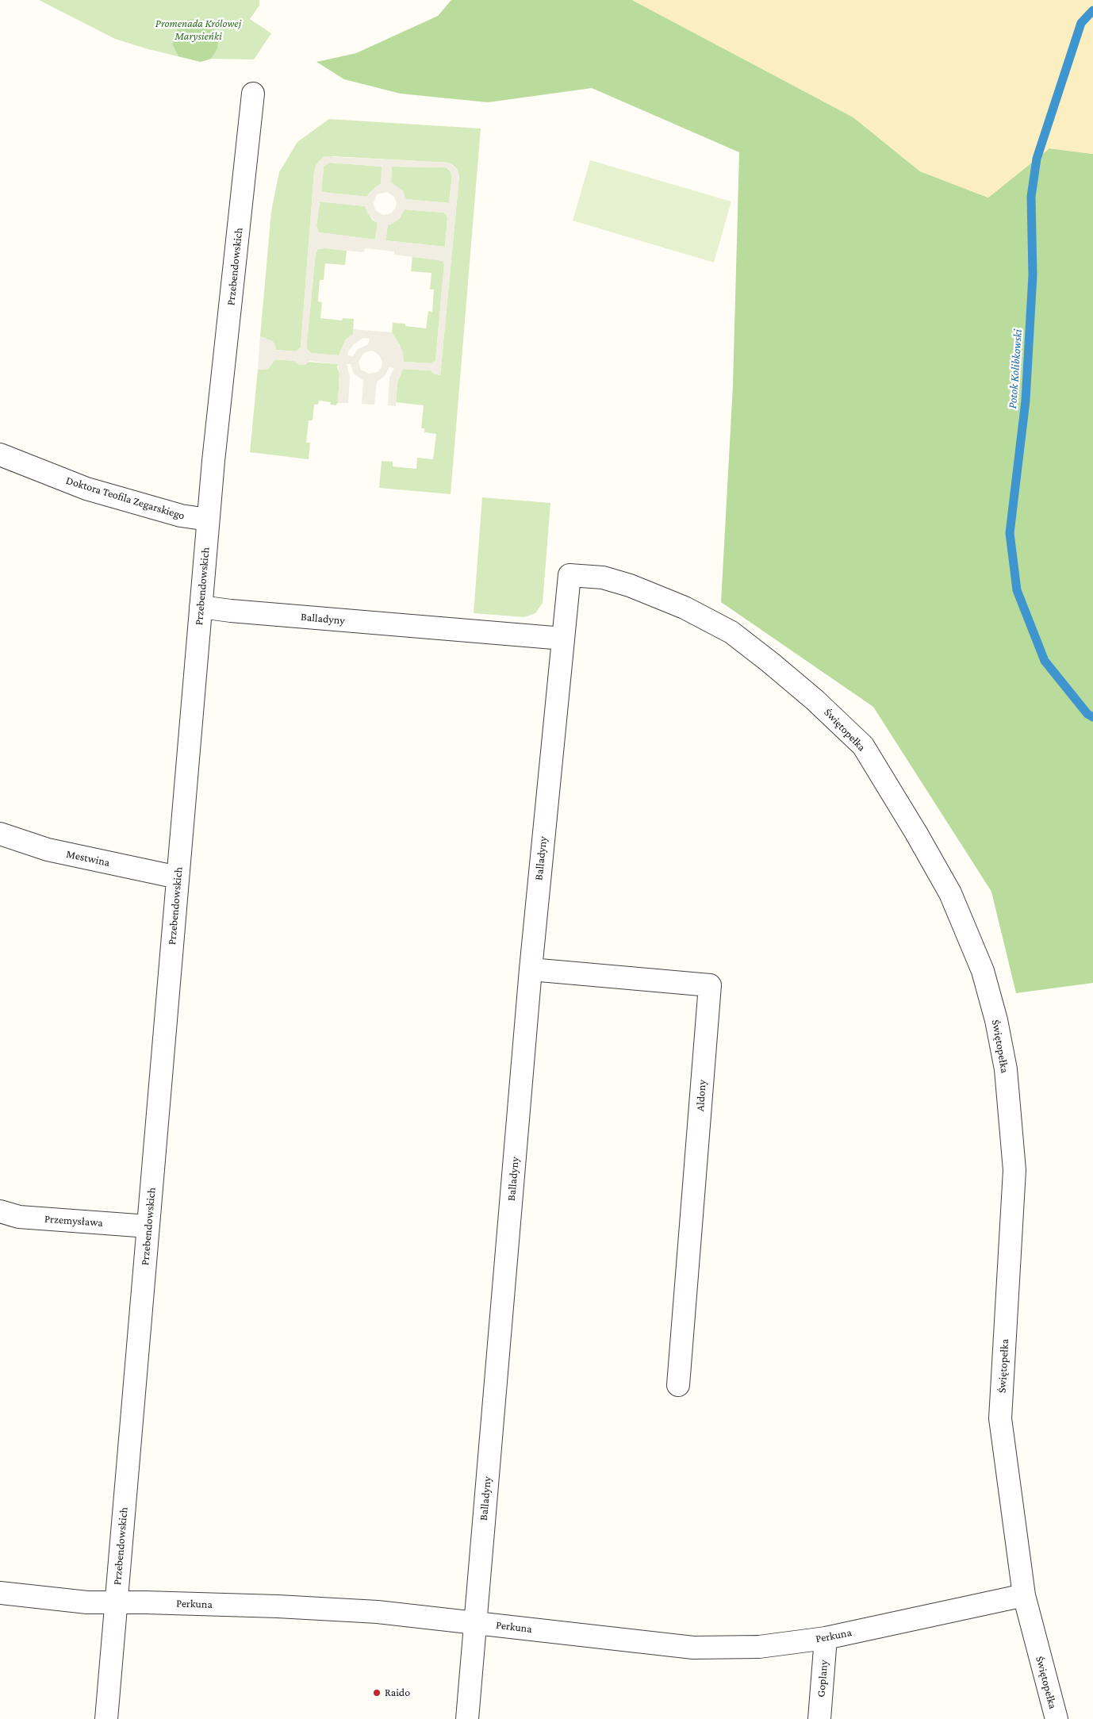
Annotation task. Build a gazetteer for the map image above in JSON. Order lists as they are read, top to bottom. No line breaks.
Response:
{"streets":{"street":["Przebendowskich","Doktora Teofila Zegarskiego","Balladyny","Świętopełka","Mestwina","Aldony","Przemysława","Perkuna","Goplany"]},"crossings":[["Przebendowskich","Doktora Teofila Zegarskiego"],["Przebendowskich","Balladyny"],["Przebendowskich","Mestwina"],["Przebendowskich","Przemysława"],["Przebendowskich","Perkuna"],["Balladyny","Świętopełka"],["Balladyny","Aldony"],["Balladyny","Perkuna"],["Świętopełka","Perkuna"],["Perkuna","Goplany"]],"water":["Potok Kolibkowski"],"parks":["Promenada Królowej Marysieńki"],"places":["Raido"]}
